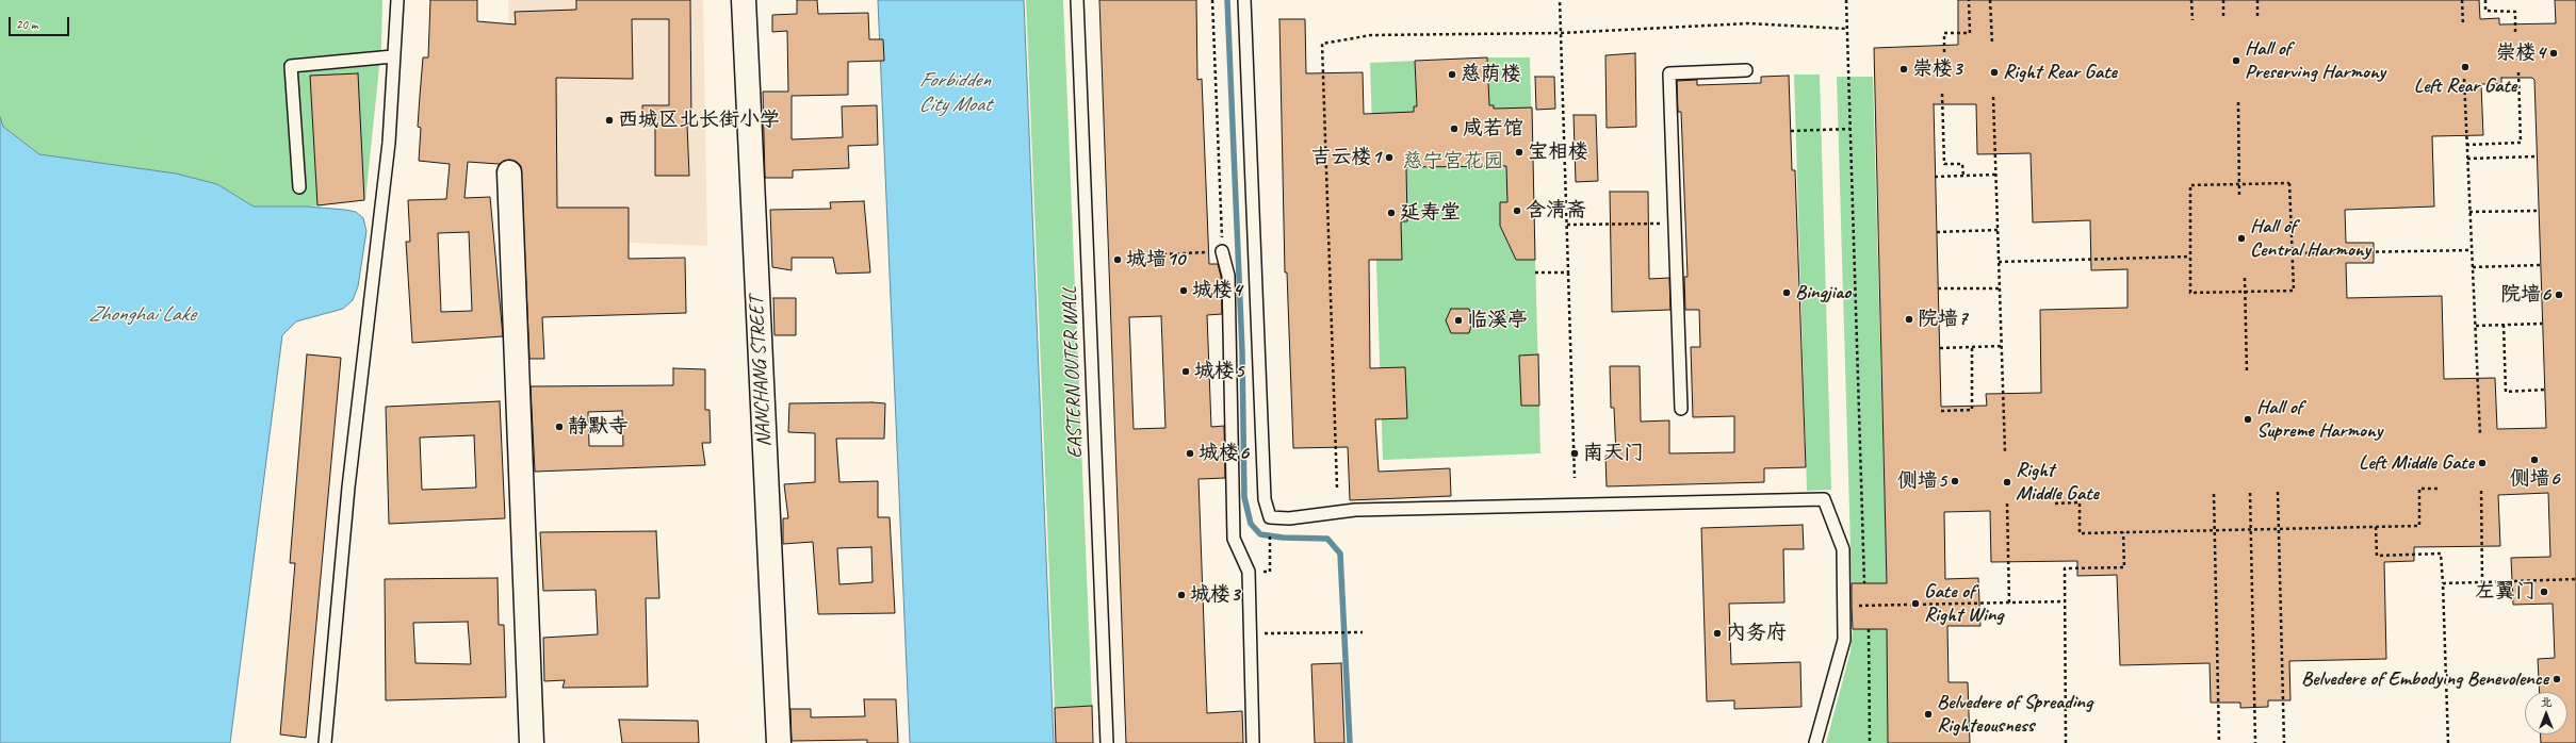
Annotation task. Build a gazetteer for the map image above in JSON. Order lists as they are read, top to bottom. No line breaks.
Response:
{"streets":{"street":["NANCHANG STREET"],"lane":["EASTERN OUTER WALL"]},"water":["Forbidden City Moat","Zhonghai Lake"],"parks":["慈宁宫花园"],"places":["崇楼4","Hall of Preserving Harmony","Left Rear Gate","崇楼3","Right Rear Gate","慈荫楼","西城区北长街小学","咸若馆","宝相楼","吉云楼1","含清斋","延寿堂","Hall of Central Harmony","城墙10","城楼4","Bingjiao","院墙6","院墙7","临溪亭","城楼5","Hall of Supreme Harmony","静默寺","城楼6","南天门","侧墙6","Left Middle Gate","侧墙5","Right Middle Gate","左翼门","城楼3","Gate of Right Wing","内务府","Belvedere of Embodying Benevolence","Belvedere of Spreading Righteousness"],"scale_bar":"20 m","north":"top"}
